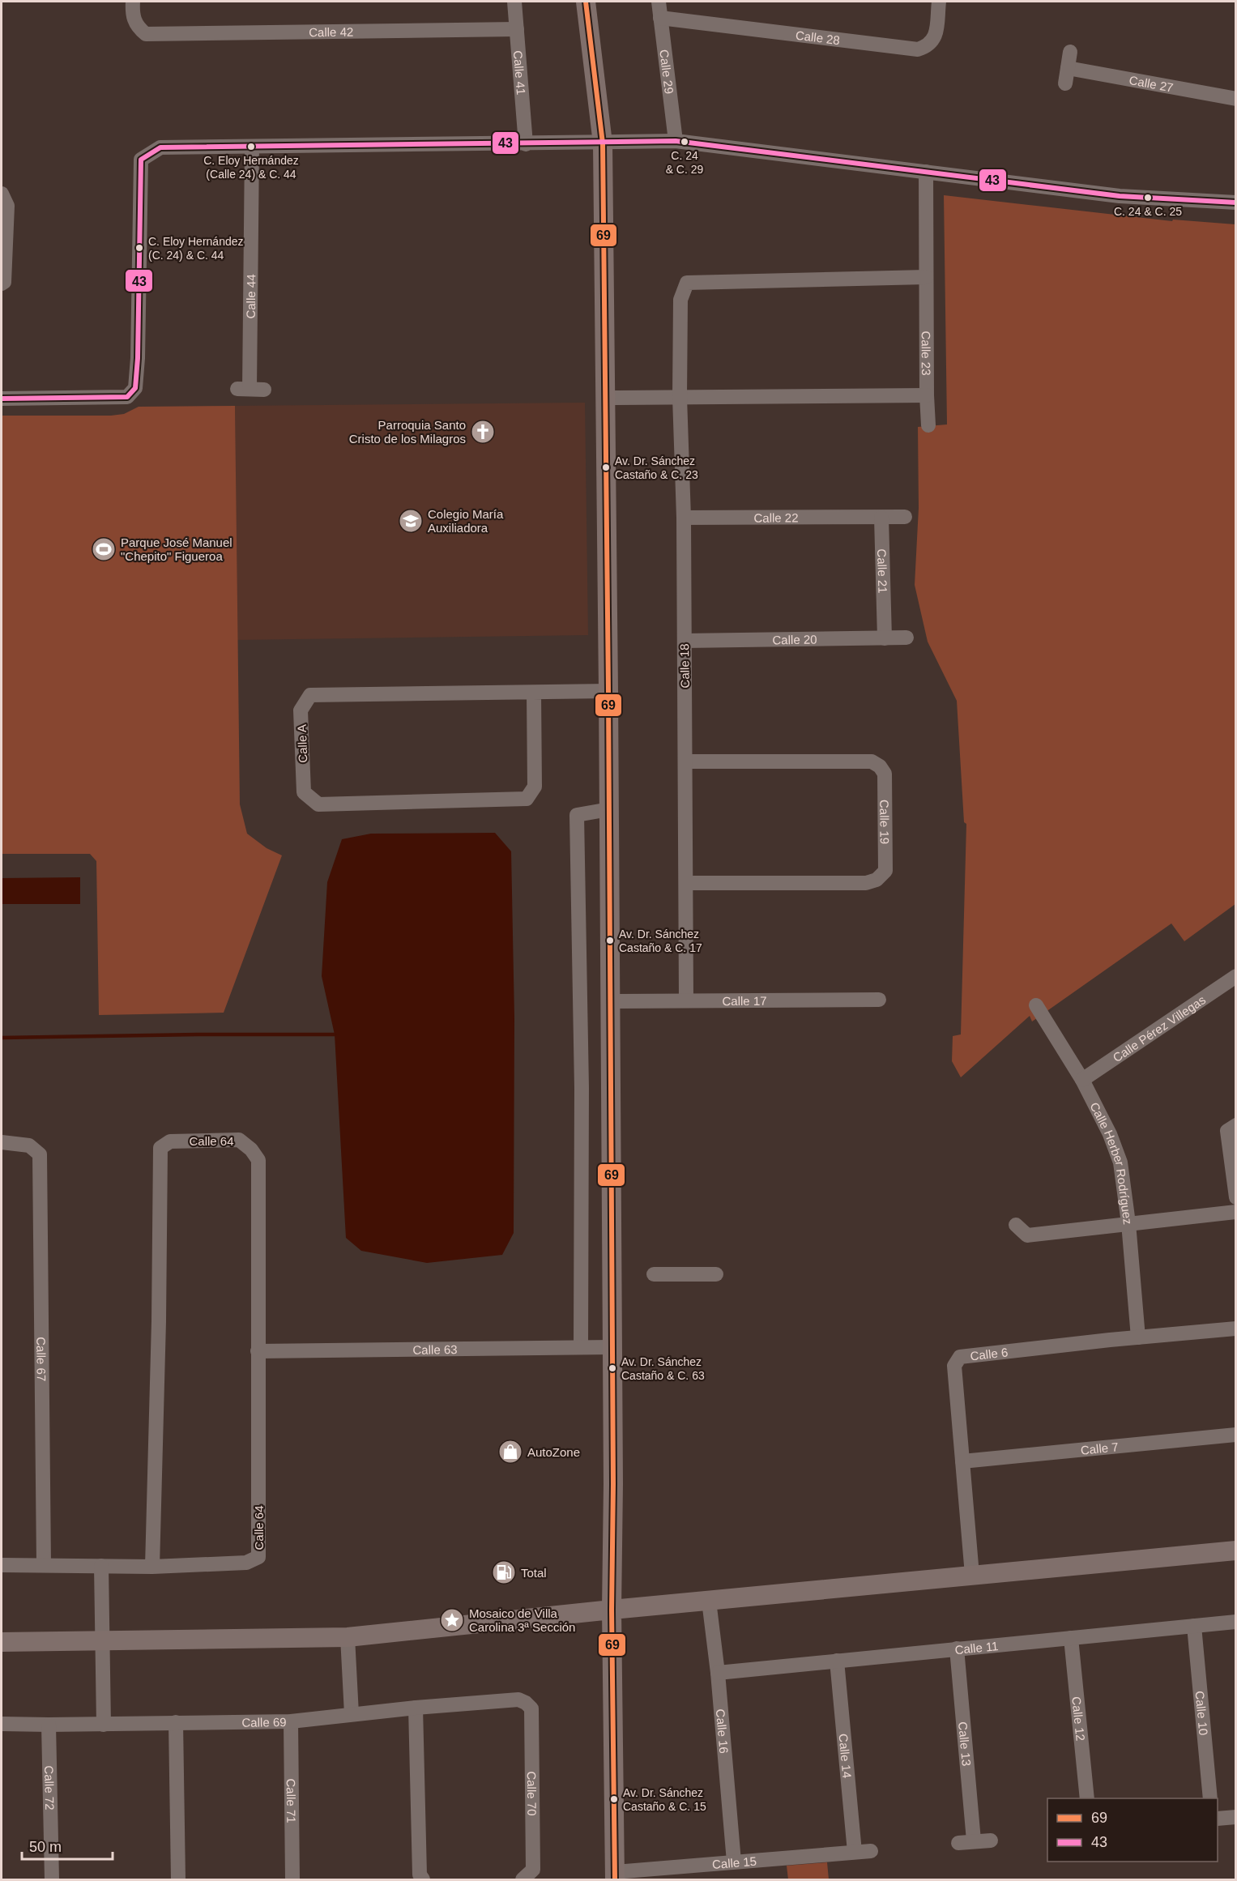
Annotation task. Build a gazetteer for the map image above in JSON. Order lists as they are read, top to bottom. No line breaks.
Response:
{"streets":{"street":["Calle 42","Calle 28","Calle 29","Calle 41","Calle 27","Calle 44","Calle 23","Calle 22","Calle 21","Calle 20","Calle 18","Calle A","Calle 19","Calle 17","Calle Pérez Villegas","Calle 64","Calle Herber Rodríguez","Calle 63","Calle 6","Calle 67","Calle 7","Calle 11","Calle 10","Calle 12","Calle 69","Calle 16","Calle 13","Calle 14","Calle 72","Calle 70","Calle 71","Calle 15"]},"crossings":[["Calle 42","Calle 41"],["Calle 28","Calle 29"],["Calle 23","Calle 18"],["Calle 22","Calle 21"],["Calle 22","Calle 18"],["Calle 21","Calle 20"],["Calle 20","Calle 18"],["Calle 18","Calle 19"],["Calle 18","Calle 17"],["Calle Pérez Villegas","Calle Herber Rodríguez"],["Calle 64","Calle 63"],["Calle 64","Calle 67"],["Calle Herber Rodríguez","Calle 6"],["Calle 6","Calle 7"],["Calle 11","Calle 10"],["Calle 11","Calle 12"],["Calle 11","Calle 16"],["Calle 11","Calle 13"],["Calle 11","Calle 14"],["Calle 69","Calle 72"],["Calle 69","Calle 70"],["Calle 69","Calle 71"],["Calle 16","Calle 15"],["Calle 14","Calle 15"]],"places":{"other":["C. 24 & C. 29","C. Eloy Hernández (Calle 24) & C. 44","C. 24 & C. 25","C. Eloy Hernández (C. 24) & C. 44","Av. Dr. Sánchez Castaño & C. 23","Av. Dr. Sánchez Castaño & C. 17","Av. Dr. Sánchez Castaño & C. 63","Av. Dr. Sánchez Castaño & C. 15"],"church":["Parroquia Santo Cristo de los Milagros"],"school or university":["Colegio María Auxiliadora"],"sports":["Parque José Manuel \"Chepito\" Figueroa"],"shop":["AutoZone"],"fuel station":["Total"],"place":["Mosaico de Villa Carolina 3ª Sección"]},"lines":["transit line 69","transit line 43"],"legend":["69","43"],"scale_bar":"50 m"}
